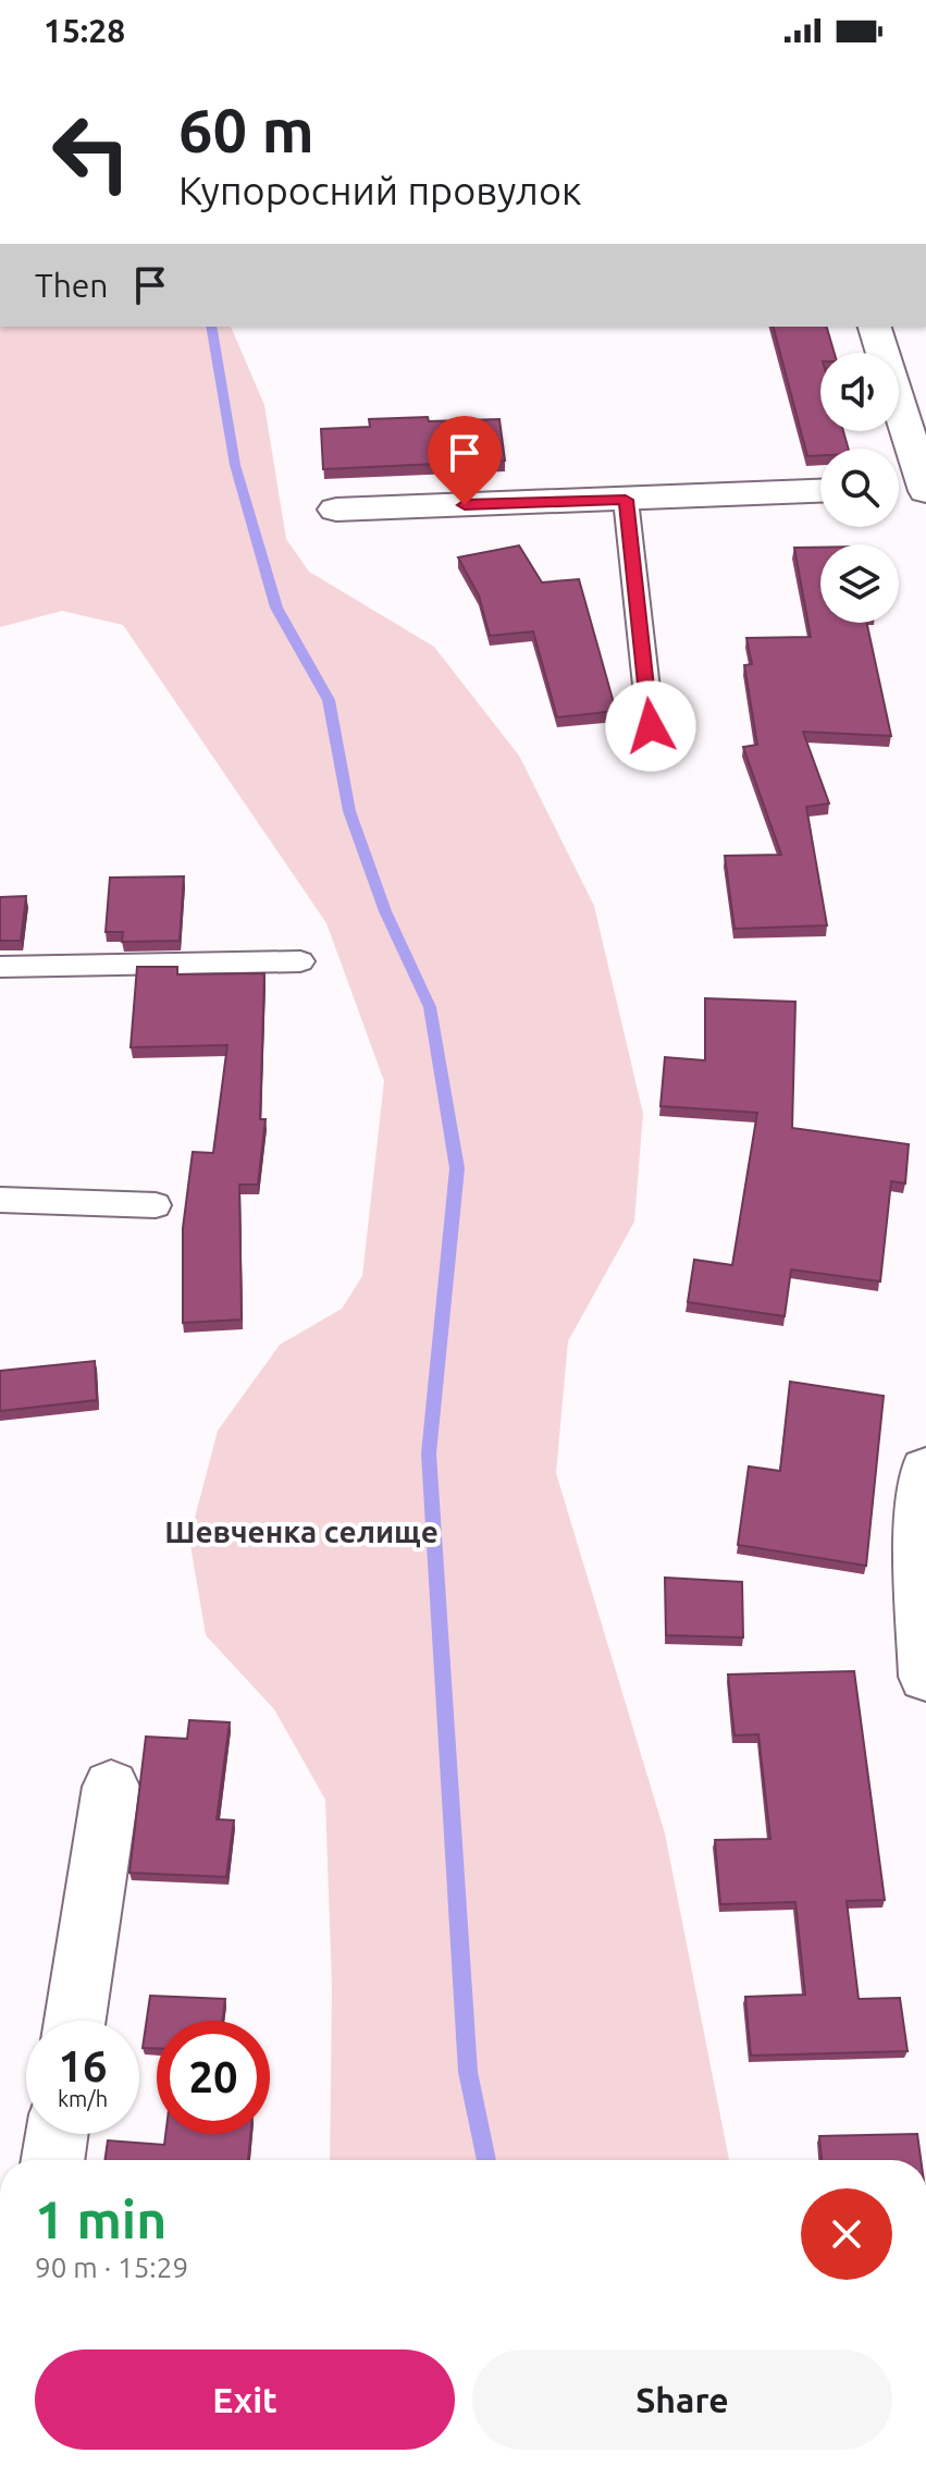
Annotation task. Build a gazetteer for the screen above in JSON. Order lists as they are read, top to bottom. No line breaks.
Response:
{"districts":["Шевченка селище"],"page":{"status":"15:28","turn":["60 m","Купоросний провулок"],"then":"Then","speed":"16 km/h","limit":"20","heading":["1 min","90 m · 15:29"],"buttons":["Exit","Share"]}}
